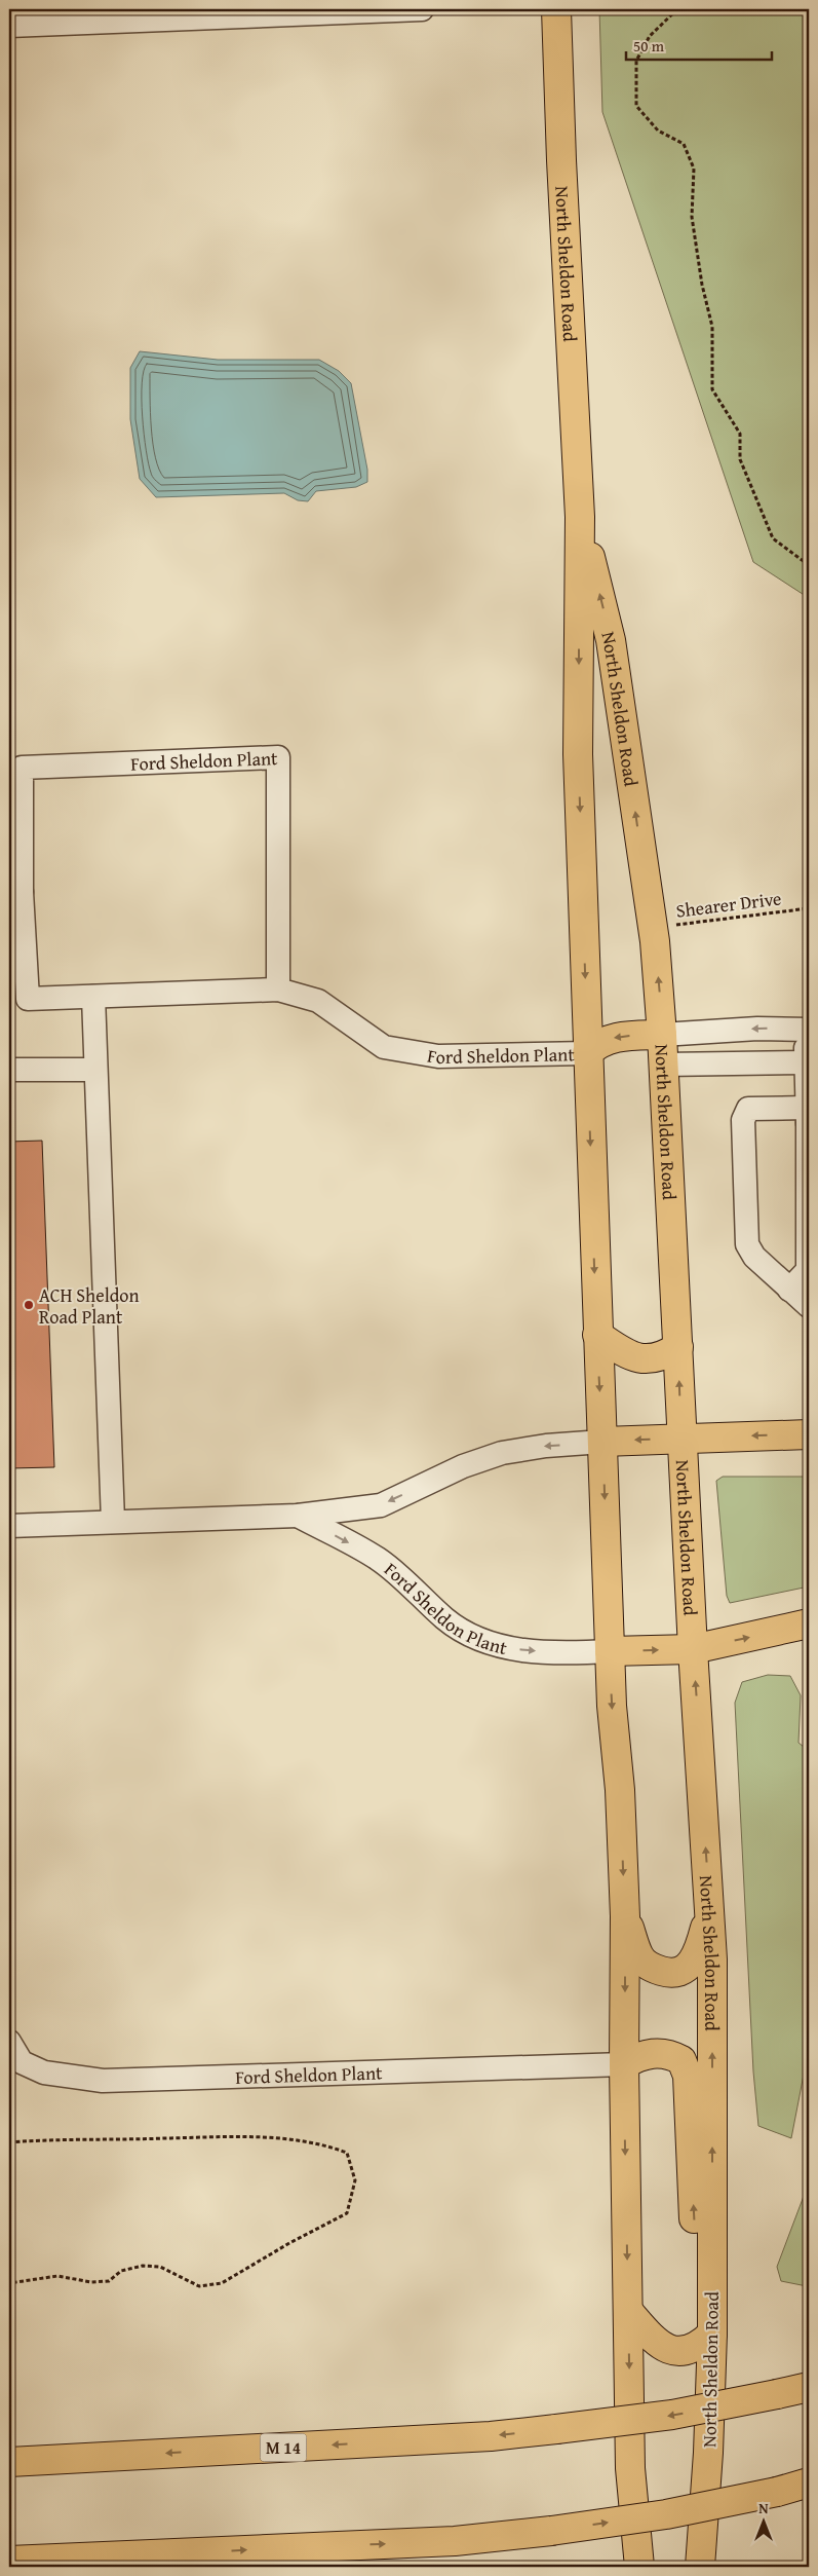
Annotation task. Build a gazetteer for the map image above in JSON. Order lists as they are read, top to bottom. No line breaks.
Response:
{"streets":{"main road":["North Sheldon Road","M 14"],"street":["Ford Sheldon Plant"],"path":["Shearer Drive"]},"crossings":[["North Sheldon Road","Ford Sheldon Plant"],["North Sheldon Road","Shearer Drive"]],"places":["ACH Sheldon Road Plant"],"scale_bar":"50 m","north":"top"}
